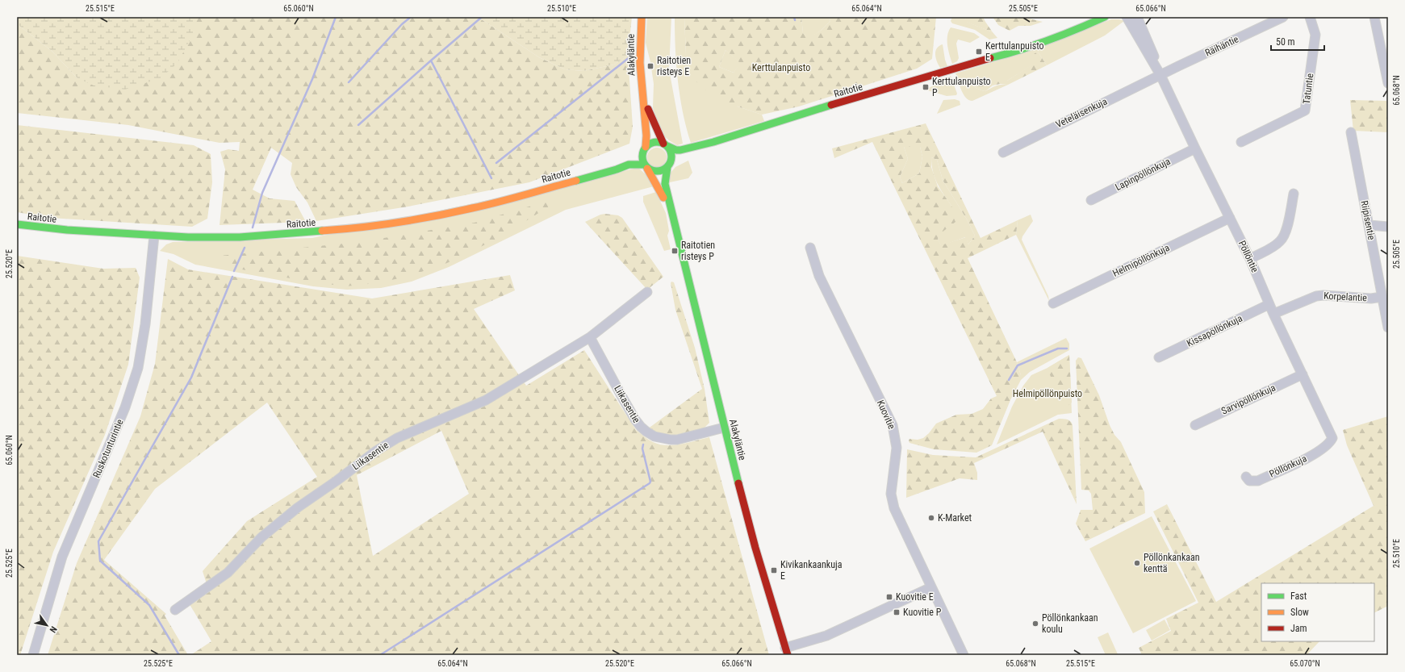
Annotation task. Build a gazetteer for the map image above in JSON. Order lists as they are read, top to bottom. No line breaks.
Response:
{"streets":{"main road":["Alakyläntie","Raitotie"],"street":["Räihäntie","Tatuntie","Veteläisenkuja","Lapinpöllönkuja","Riipisentie","Pöllöntie","Helmipöllönkuja","Korpelantie","Kissapöllönkuja","Sarvipöllönkuja","Liikasentie","Kuovitie","Ruskotunturintie","Pöllönkuja"]},"crossings":[["Räihäntie","Veteläisenkuja"],["Räihäntie","Pöllöntie"],["Alakyläntie","Raitotie"],["Alakyläntie","Liikasentie"],["Raitotie","Ruskotunturintie"],["Veteläisenkuja","Pöllöntie"],["Lapinpöllönkuja","Pöllöntie"],["Riipisentie","Korpelantie"],["Pöllöntie","Helmipöllönkuja"],["Pöllöntie","Korpelantie"],["Pöllöntie","Kissapöllönkuja"],["Pöllöntie","Sarvipöllönkuja"],["Pöllöntie","Pöllönkuja"]],"parks":["Kerttulanpuisto","Helmipöllönpuisto"],"places":{"transit":["Kerttulanpuisto E","Raitotien risteys E","Kerttulanpuisto P","Raitotien risteys P","Kivikankaankuja E","Kuovitie E","Kuovitie P"],"other":["K-Market","Pöllönkankaan kenttä","Pöllönkankaan koulu"]},"legend":["Fast","Slow","Jam"],"scale_bar":"50 m","north":"bottom right","coordinates":["25.515°E","65.060°N","25.510°E","65.064°N","25.505°E","65.066°N","65.068°N","25.520°E","25.525°E","65.070°N"]}
